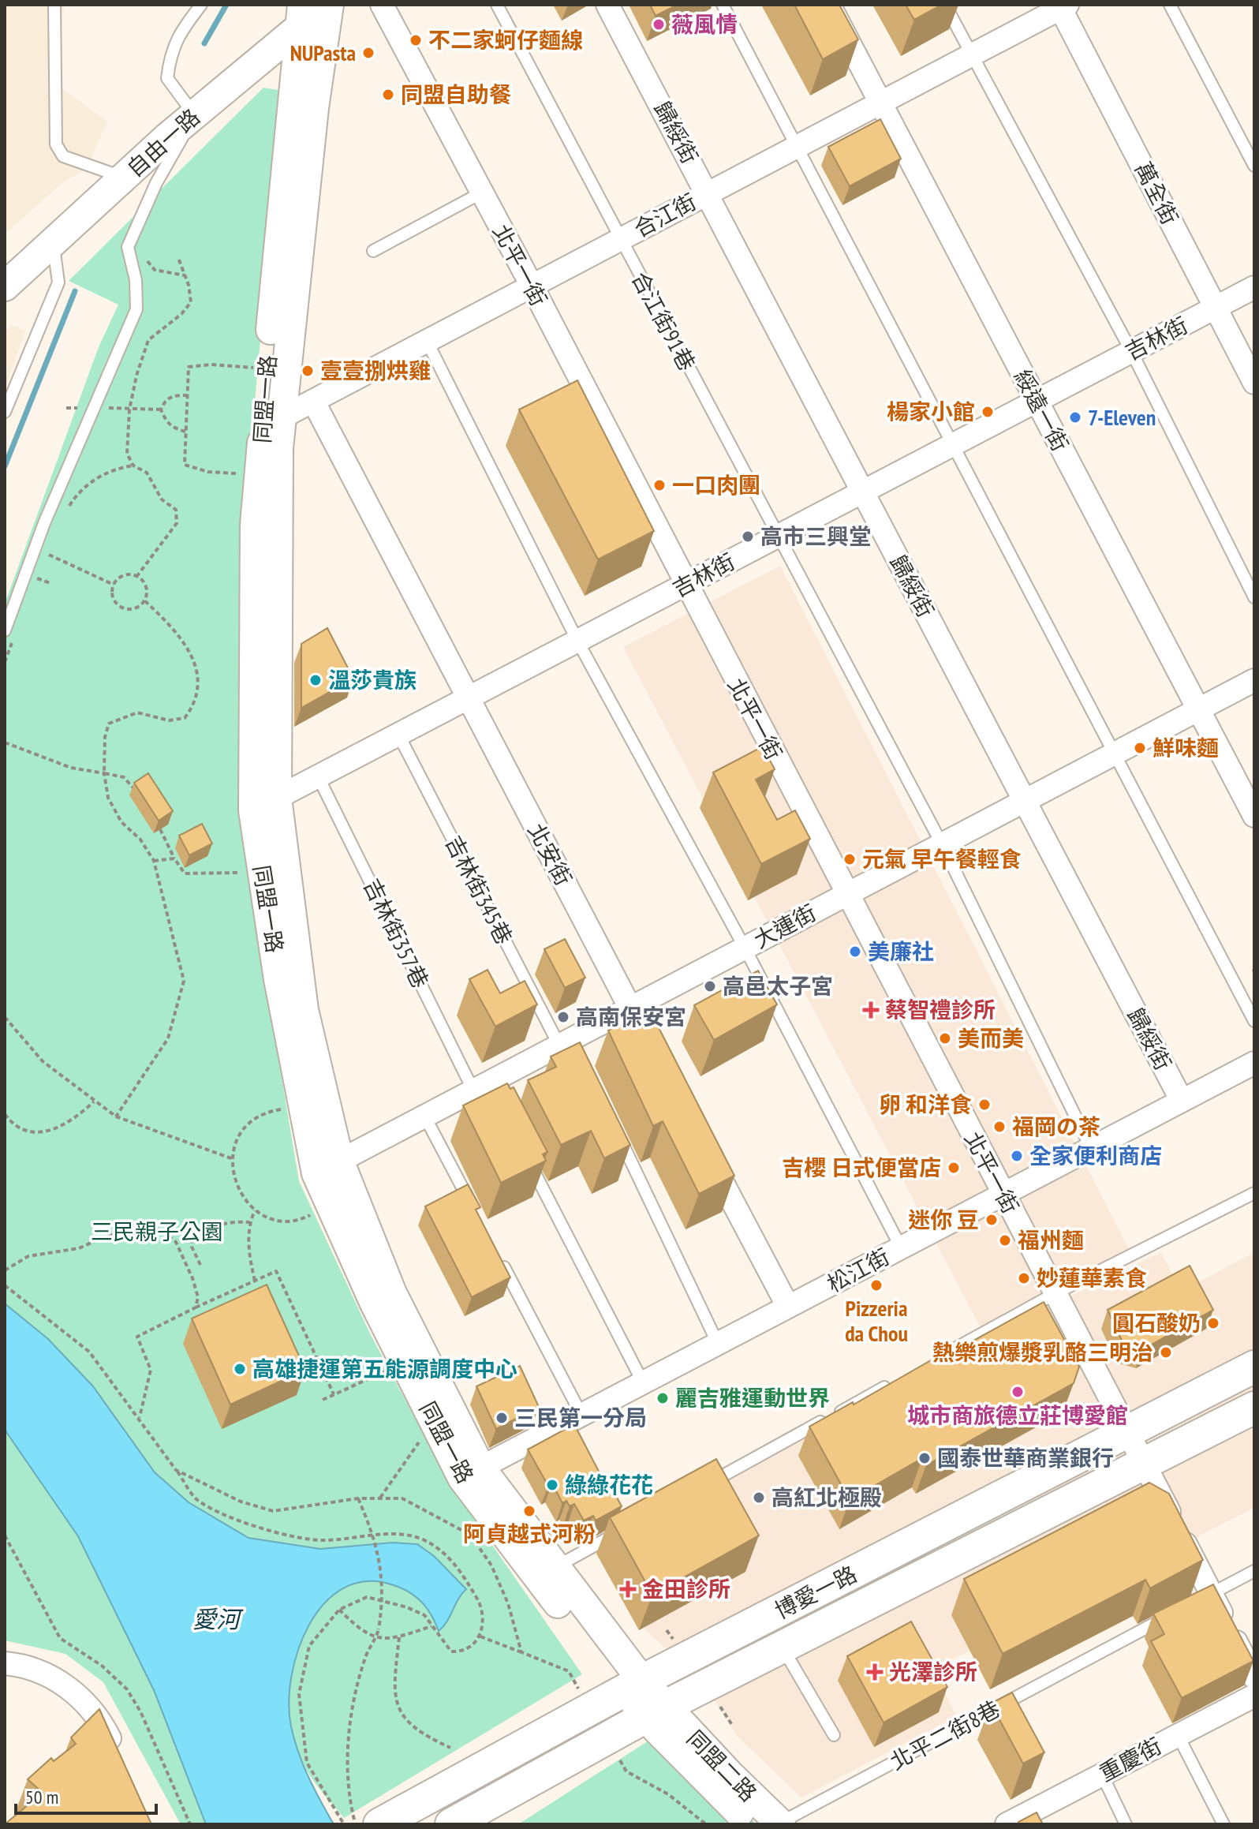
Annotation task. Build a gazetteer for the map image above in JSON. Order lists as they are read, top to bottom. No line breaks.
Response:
{"streets":{"main road":["博愛一路"],"street":["歸綏街","自由一路","萬全街","合江街","北平一街","吉林街","同盟一路","綏遠一街","北安街","大連街","松江街","重慶街","同盟二路"],"lane":["合江街91巷","吉林街345巷","吉林街357巷","北平二街8巷"]},"crossings":[["歸綏街","合江街"],["歸綏街","吉林街"],["歸綏街","大連街"],["歸綏街","松江街"],["自由一路","同盟一路"],["萬全街","合江街"],["萬全街","吉林街"],["合江街","北平一街"],["合江街","合江街91巷"],["合江街","同盟一路"],["合江街","綏遠一街"],["合江街","北安街"],["北平一街","吉林街"],["北平一街","大連街"],["北平一街","松江街"],["北平一街","博愛一路"],["合江街91巷","吉林街"],["合江街91巷","大連街"],["合江街91巷","松江街"],["吉林街","同盟一路"],["吉林街","綏遠一街"],["吉林街","北安街"],["吉林街","吉林街345巷"],["吉林街","吉林街357巷"],["同盟一路","大連街"],["同盟一路","松江街"],["同盟一路","博愛一路"],["同盟一路","同盟二路"],["綏遠一街","大連街"],["北安街","大連街"],["吉林街345巷","大連街"],["大連街","吉林街357巷"],["博愛一路","同盟二路"],["北平二街8巷","同盟二路"]],"water":["愛河"],"parks":["三民親子公園"],"places":{"other":["薇風情","不二家蚵仔麵線","NUPasta","同盟自助餐","壹壹捌烘雞","楊家小館","7-Eleven","一口肉團","高市三興堂","溫莎貴族","鮮味麵","元氣 早午餐輕食","美廉社","高邑太子宮","高南保安宮","美而美","卵 和洋食","福岡の茶","全家便利商店","吉櫻 日式便當店","迷你 豆","福州麵","妙蓮華素食","Pizzeria da Chou","圓石酸奶","熱樂煎爆漿乳酪三明治","高雄捷運第五能源調度中心","城市商旅德立莊博愛館","麗吉雅運動世界","三民第一分局","國泰世華商業銀行","綠綠花花","高紅北極殿","阿貞越式河粉"],"health":["蔡智禮診所","金田診所","光澤診所"]},"scale_bar":"50 m"}
